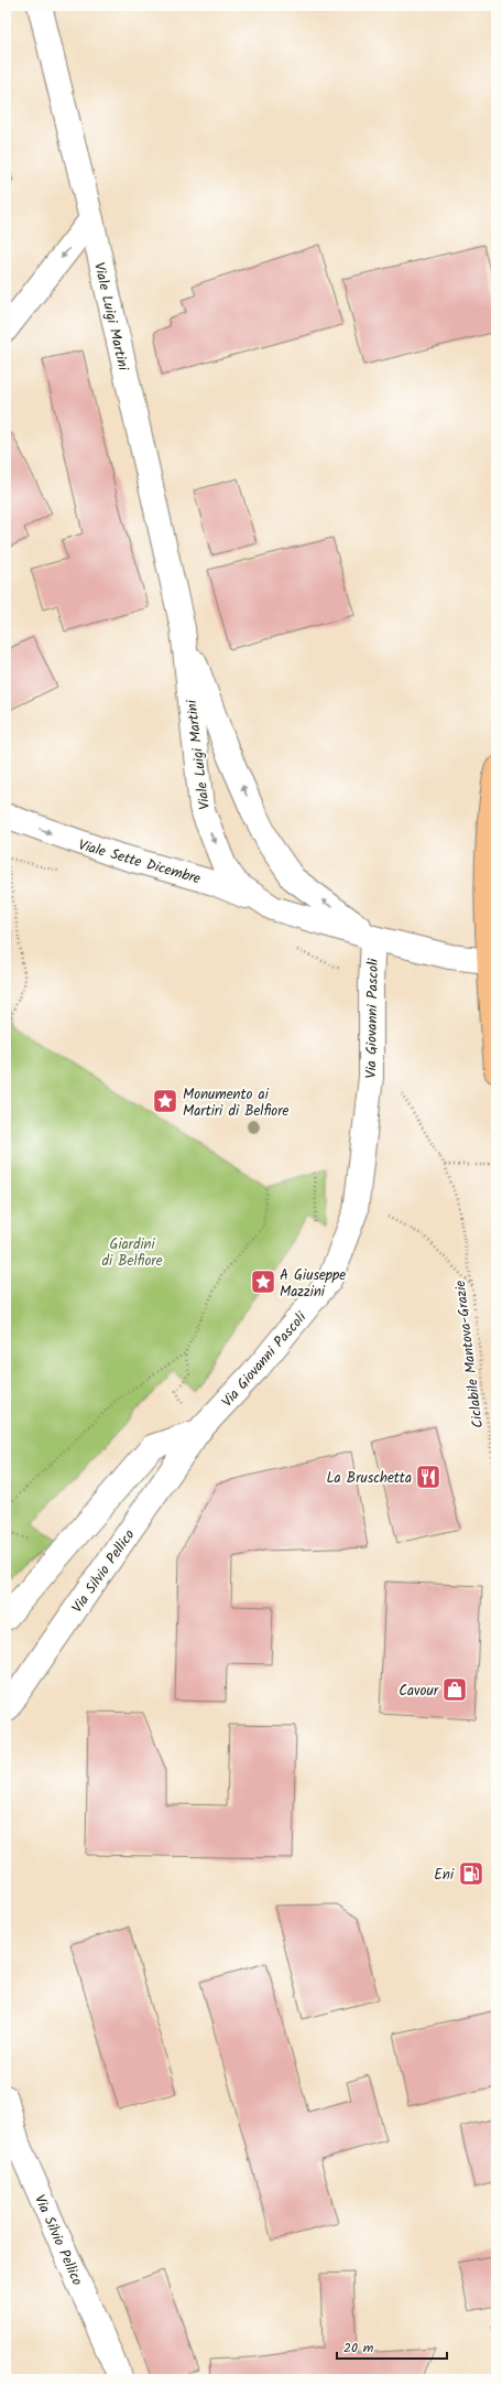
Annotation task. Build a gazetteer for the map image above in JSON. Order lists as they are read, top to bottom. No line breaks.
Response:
{"streets":{"street":["Viale Luigi Martini","Viale Sette Dicembre","Via Giovanni Pascoli","Via Silvio Pellico"],"path":["Ciclabile Mantova-Grazie"]},"crossings":[["Viale Luigi Martini","Viale Sette Dicembre"],["Viale Luigi Martini","Via Giovanni Pascoli"],["Via Giovanni Pascoli","Via Silvio Pellico"]],"one_way":["Viale Sette Dicembre"],"parks":["Giardini di Belfiore"],"places":{"place":["Monumento ai Martiri di Belfiore","A Giuseppe Mazzini"],"restaurant":["La Bruschetta"],"shop":["Cavour"],"fuel station":["Eni"]},"scale_bar":"20 m"}
